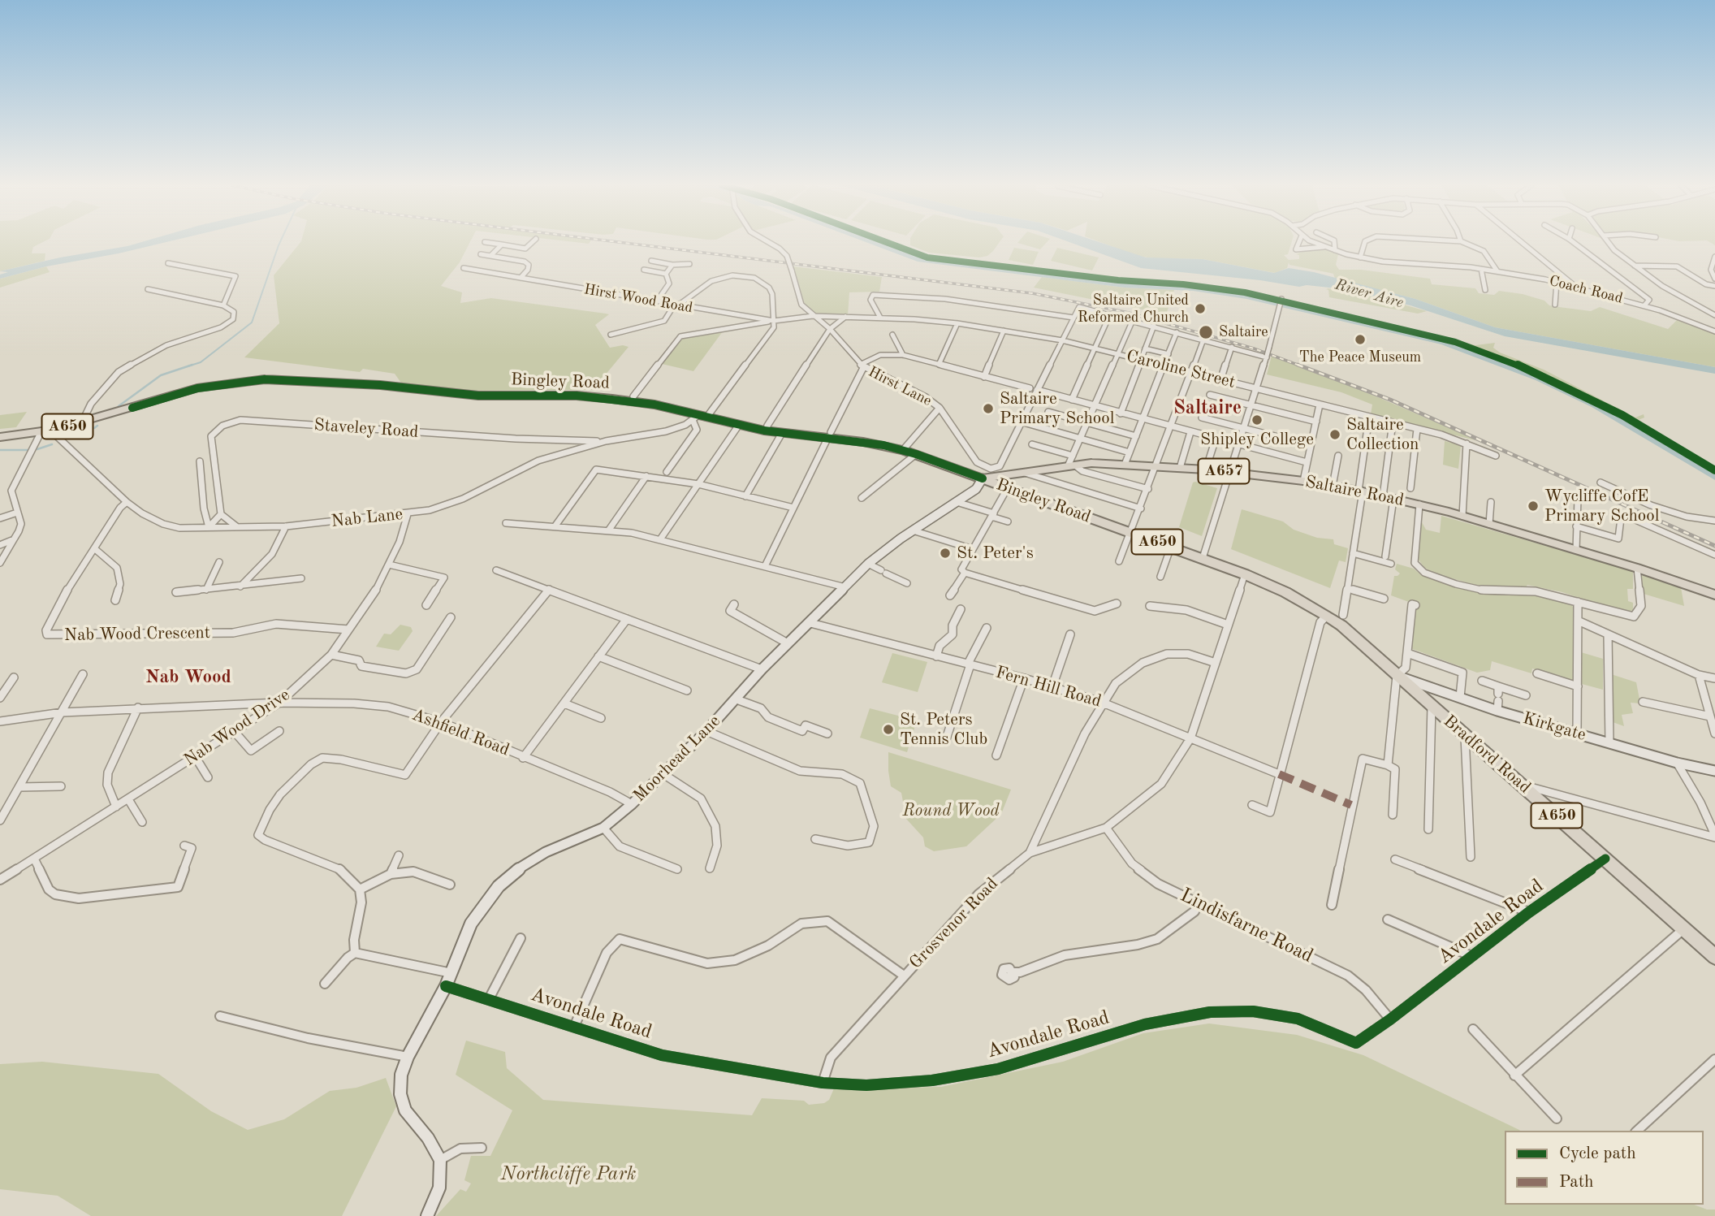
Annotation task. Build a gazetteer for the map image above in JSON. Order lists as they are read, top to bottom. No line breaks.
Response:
{"streets":{"highway":["Bingley Road","A650","Bradford Road"],"main road":["A657","Saltaire Road"],"street":["Coach Road","Hirst Wood Road","Caroline Street","Hirst Lane","Staveley Road","Nab Lane","Nab Wood Crescent","Fern Hill Road","Kirkgate","Nab Wood Drive","Ashfield Road","Moorhead Lane","Avondale Road","Grosvenor Road","Lindisfarne Road"]},"crossings":[["Hirst Wood Road","Caroline Street"],["Hirst Wood Road","Hirst Lane"],["Bingley Road","Hirst Lane"],["Bingley Road","Saltaire Road"],["Bingley Road","Nab Lane"],["Bingley Road","Bradford Road"],["Bingley Road","Moorhead Lane"],["Bingley Road","Grosvenor Road"],["Staveley Road","Nab Lane"],["Saltaire Road","Moorhead Lane"],["Nab Lane","Nab Wood Crescent"],["Nab Lane","Nab Wood Drive"],["Nab Wood Crescent","Nab Wood Drive"],["Fern Hill Road","Moorhead Lane"],["Fern Hill Road","Grosvenor Road"],["Kirkgate","Bradford Road"],["Nab Wood Drive","Ashfield Road"],["Ashfield Road","Moorhead Lane"],["Bradford Road","Avondale Road"],["Moorhead Lane","Avondale Road"],["Avondale Road","Grosvenor Road"],["Avondale Road","Lindisfarne Road"],["Grosvenor Road","Lindisfarne Road"]],"districts":["Saltaire","Nab Wood"],"water":["River Aire"],"parks":["Round Wood","Northcliffe Park"],"places":["Saltaire United Reformed Church","Saltaire","The Peace Museum","Saltaire Primary School","Shipley College","Saltaire Collection","Wycliffe CofE Primary School","St. Peter's","St. Peters Tennis Club"],"legend":["Cycle path","Path"]}
